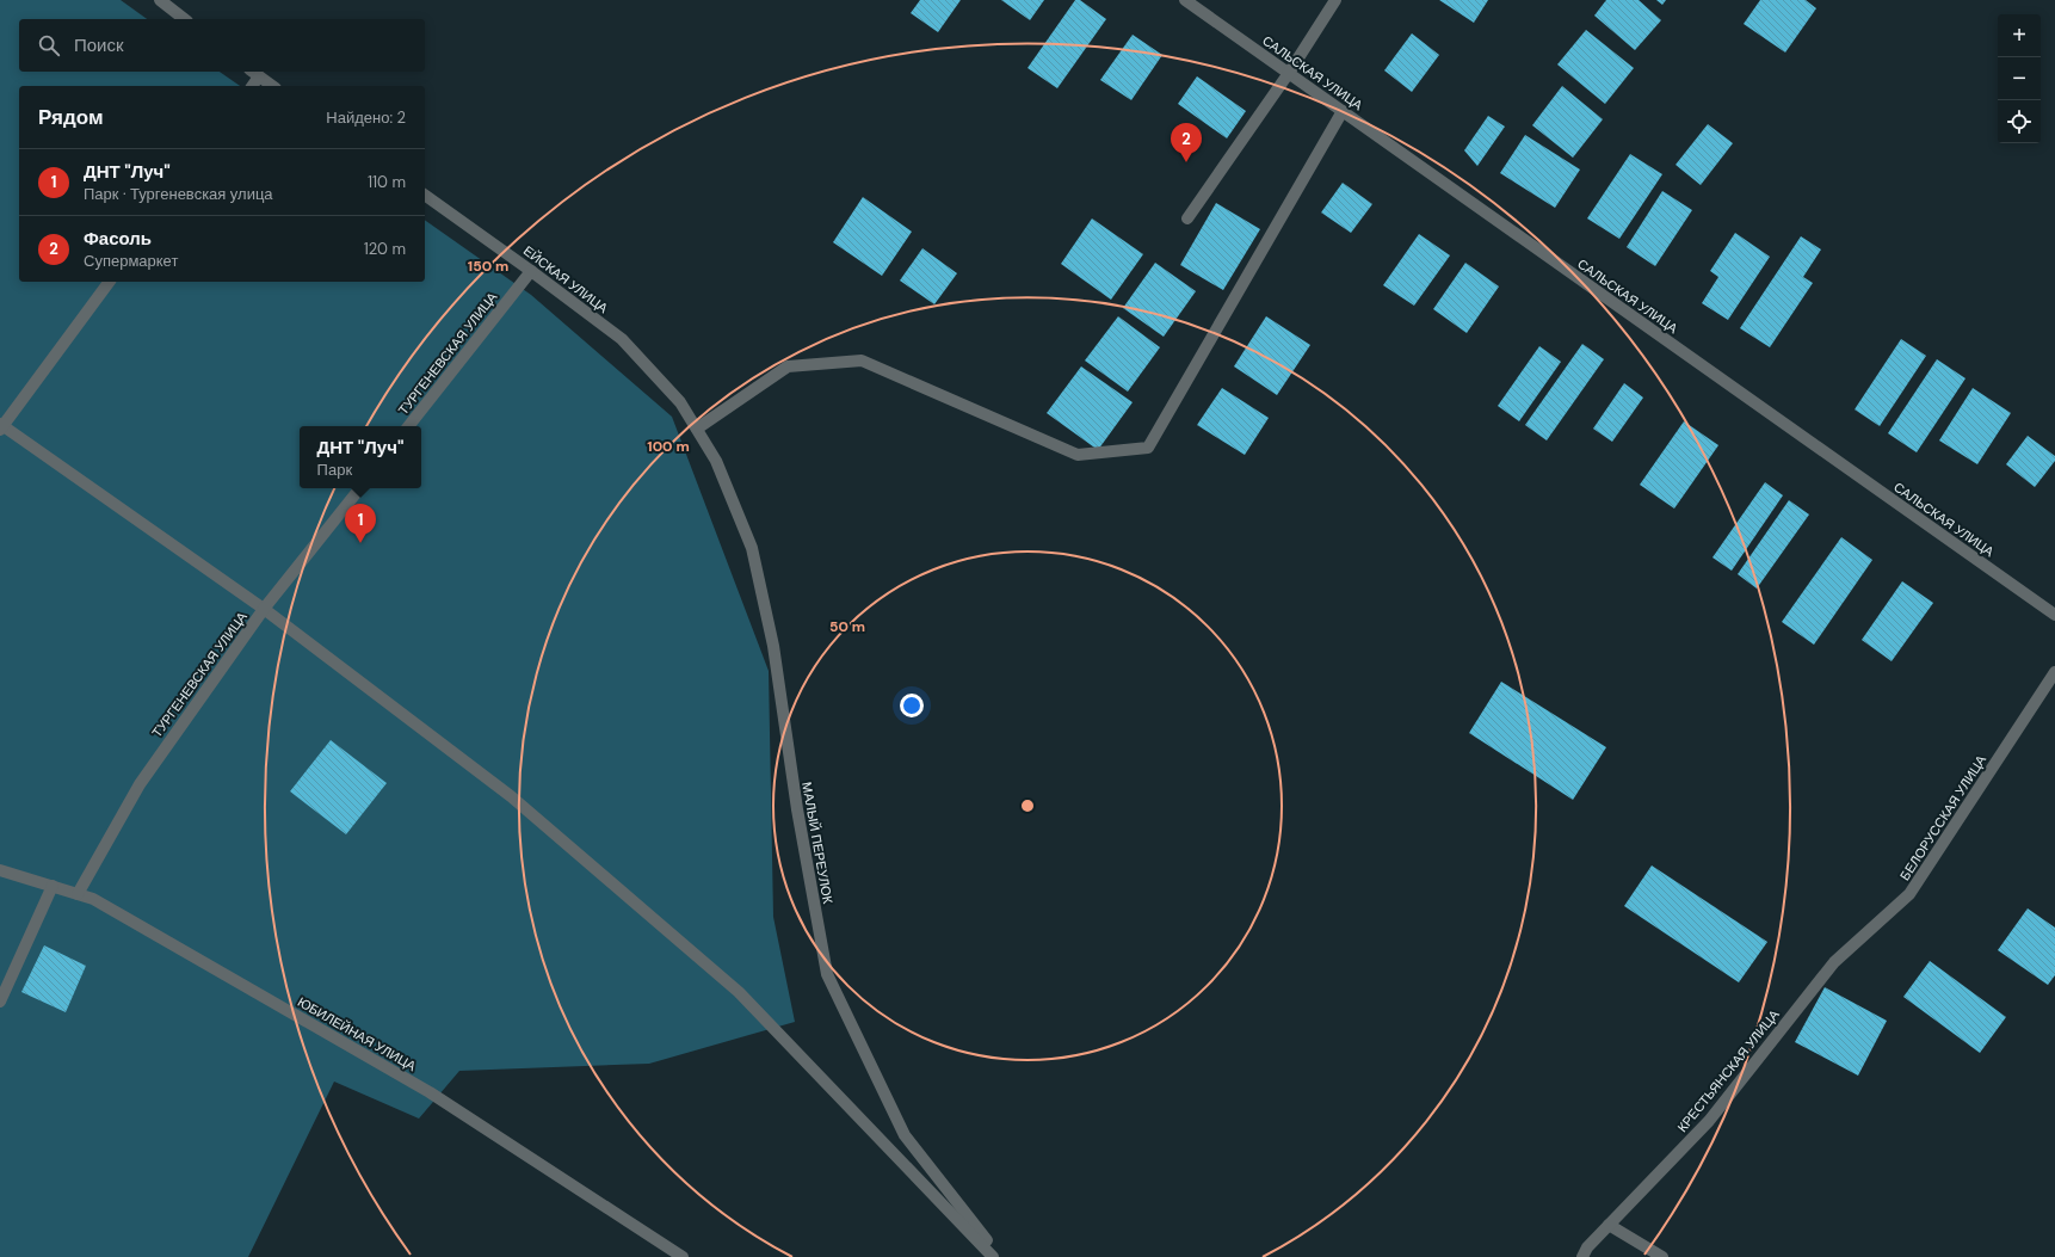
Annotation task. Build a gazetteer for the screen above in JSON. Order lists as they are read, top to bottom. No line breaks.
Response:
{"streets":{"street":["САЛЬСКАЯ УЛИЦА","ЕЙСКАЯ УЛИЦА","ТУРГЕНЕВСКАЯ УЛИЦА","БЕЛОРУССКАЯ УЛИЦА","МАЛЫЙ ПЕРЕУЛОК","ЮБИЛЕЙНАЯ УЛИЦА","КРЕСТЬЯНСКАЯ УЛИЦА"]},"crossings":[["ЕЙСКАЯ УЛИЦА","ТУРГЕНЕВСКАЯ УЛИЦА"],["ЕЙСКАЯ УЛИЦА","МАЛЫЙ ПЕРЕУЛОК"],["ТУРГЕНЕВСКАЯ УЛИЦА","ЮБИЛЕЙНАЯ УЛИЦА"],["БЕЛОРУССКАЯ УЛИЦА","КРЕСТЬЯНСКАЯ УЛИЦА"]],"page":{"map_buttons":["+","−"],"search":"Поиск","heading":["Рядом","Найдено: 2"],"pins":["2","1"],"list":[{"mark":"1","name":"ДНТ \"Луч\"","note":"Парк · Тургеневская улица","value":"110 m"},{"mark":"2","name":"Фасоль","note":"Супермаркет","value":"120 m"}],"popup":["ДНТ \"Луч\"","Парк"]},"rings":["150 m","100 m","50 m"]}
